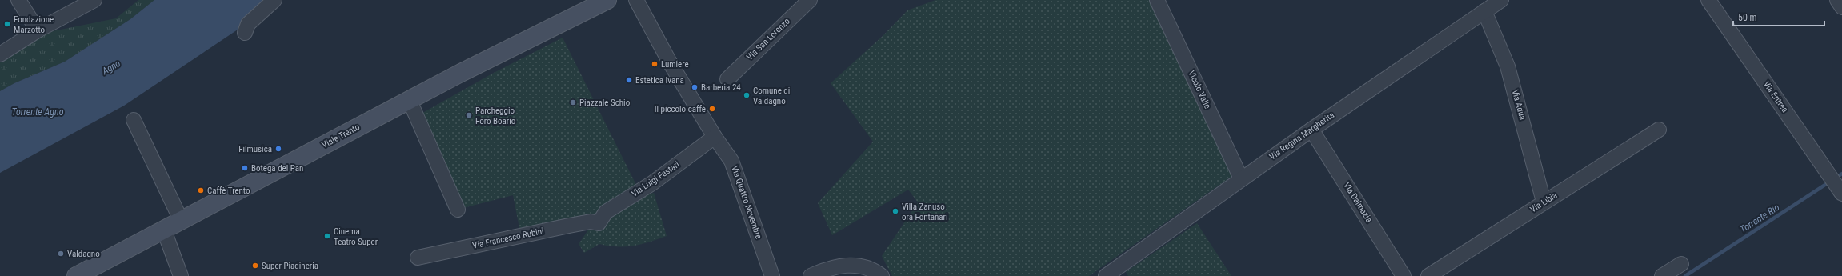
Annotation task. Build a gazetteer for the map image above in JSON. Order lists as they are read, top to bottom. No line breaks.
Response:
{"streets":{"main road":["Viale Trento"],"street":["Via San Lorenzo","Vicolo Valle","Via Eritrea","Via Adua","Via Regina Margherita","Via Luigi Festari","Via Quattro Novembre","Via Dalmazia","Via Libia","Via Francesco Rubini"]},"crossings":[["Vicolo Valle","Via Regina Margherita"],["Via Adua","Via Regina Margherita"],["Via Adua","Via Libia"],["Via Regina Margherita","Via Dalmazia"],["Via Luigi Festari","Via Quattro Novembre"],["Via Luigi Festari","Via Francesco Rubini"]],"water":["Agno","Torrente Agno","Torrente Rio"],"places":["Fondazione Marzotto","Lumiere","Estetica Ivana","Barberia 24","Comune di Valdagno","Piazzale Schio","Il piccolo caffè","Parcheggio Foro Boario","Filmusica","Botega del Pan","Caffè Trento","Villa Zanuso ora Fontanari","Cinema Teatro Super","Valdagno","Super Piadineria"],"scale_bar":"50 m"}
